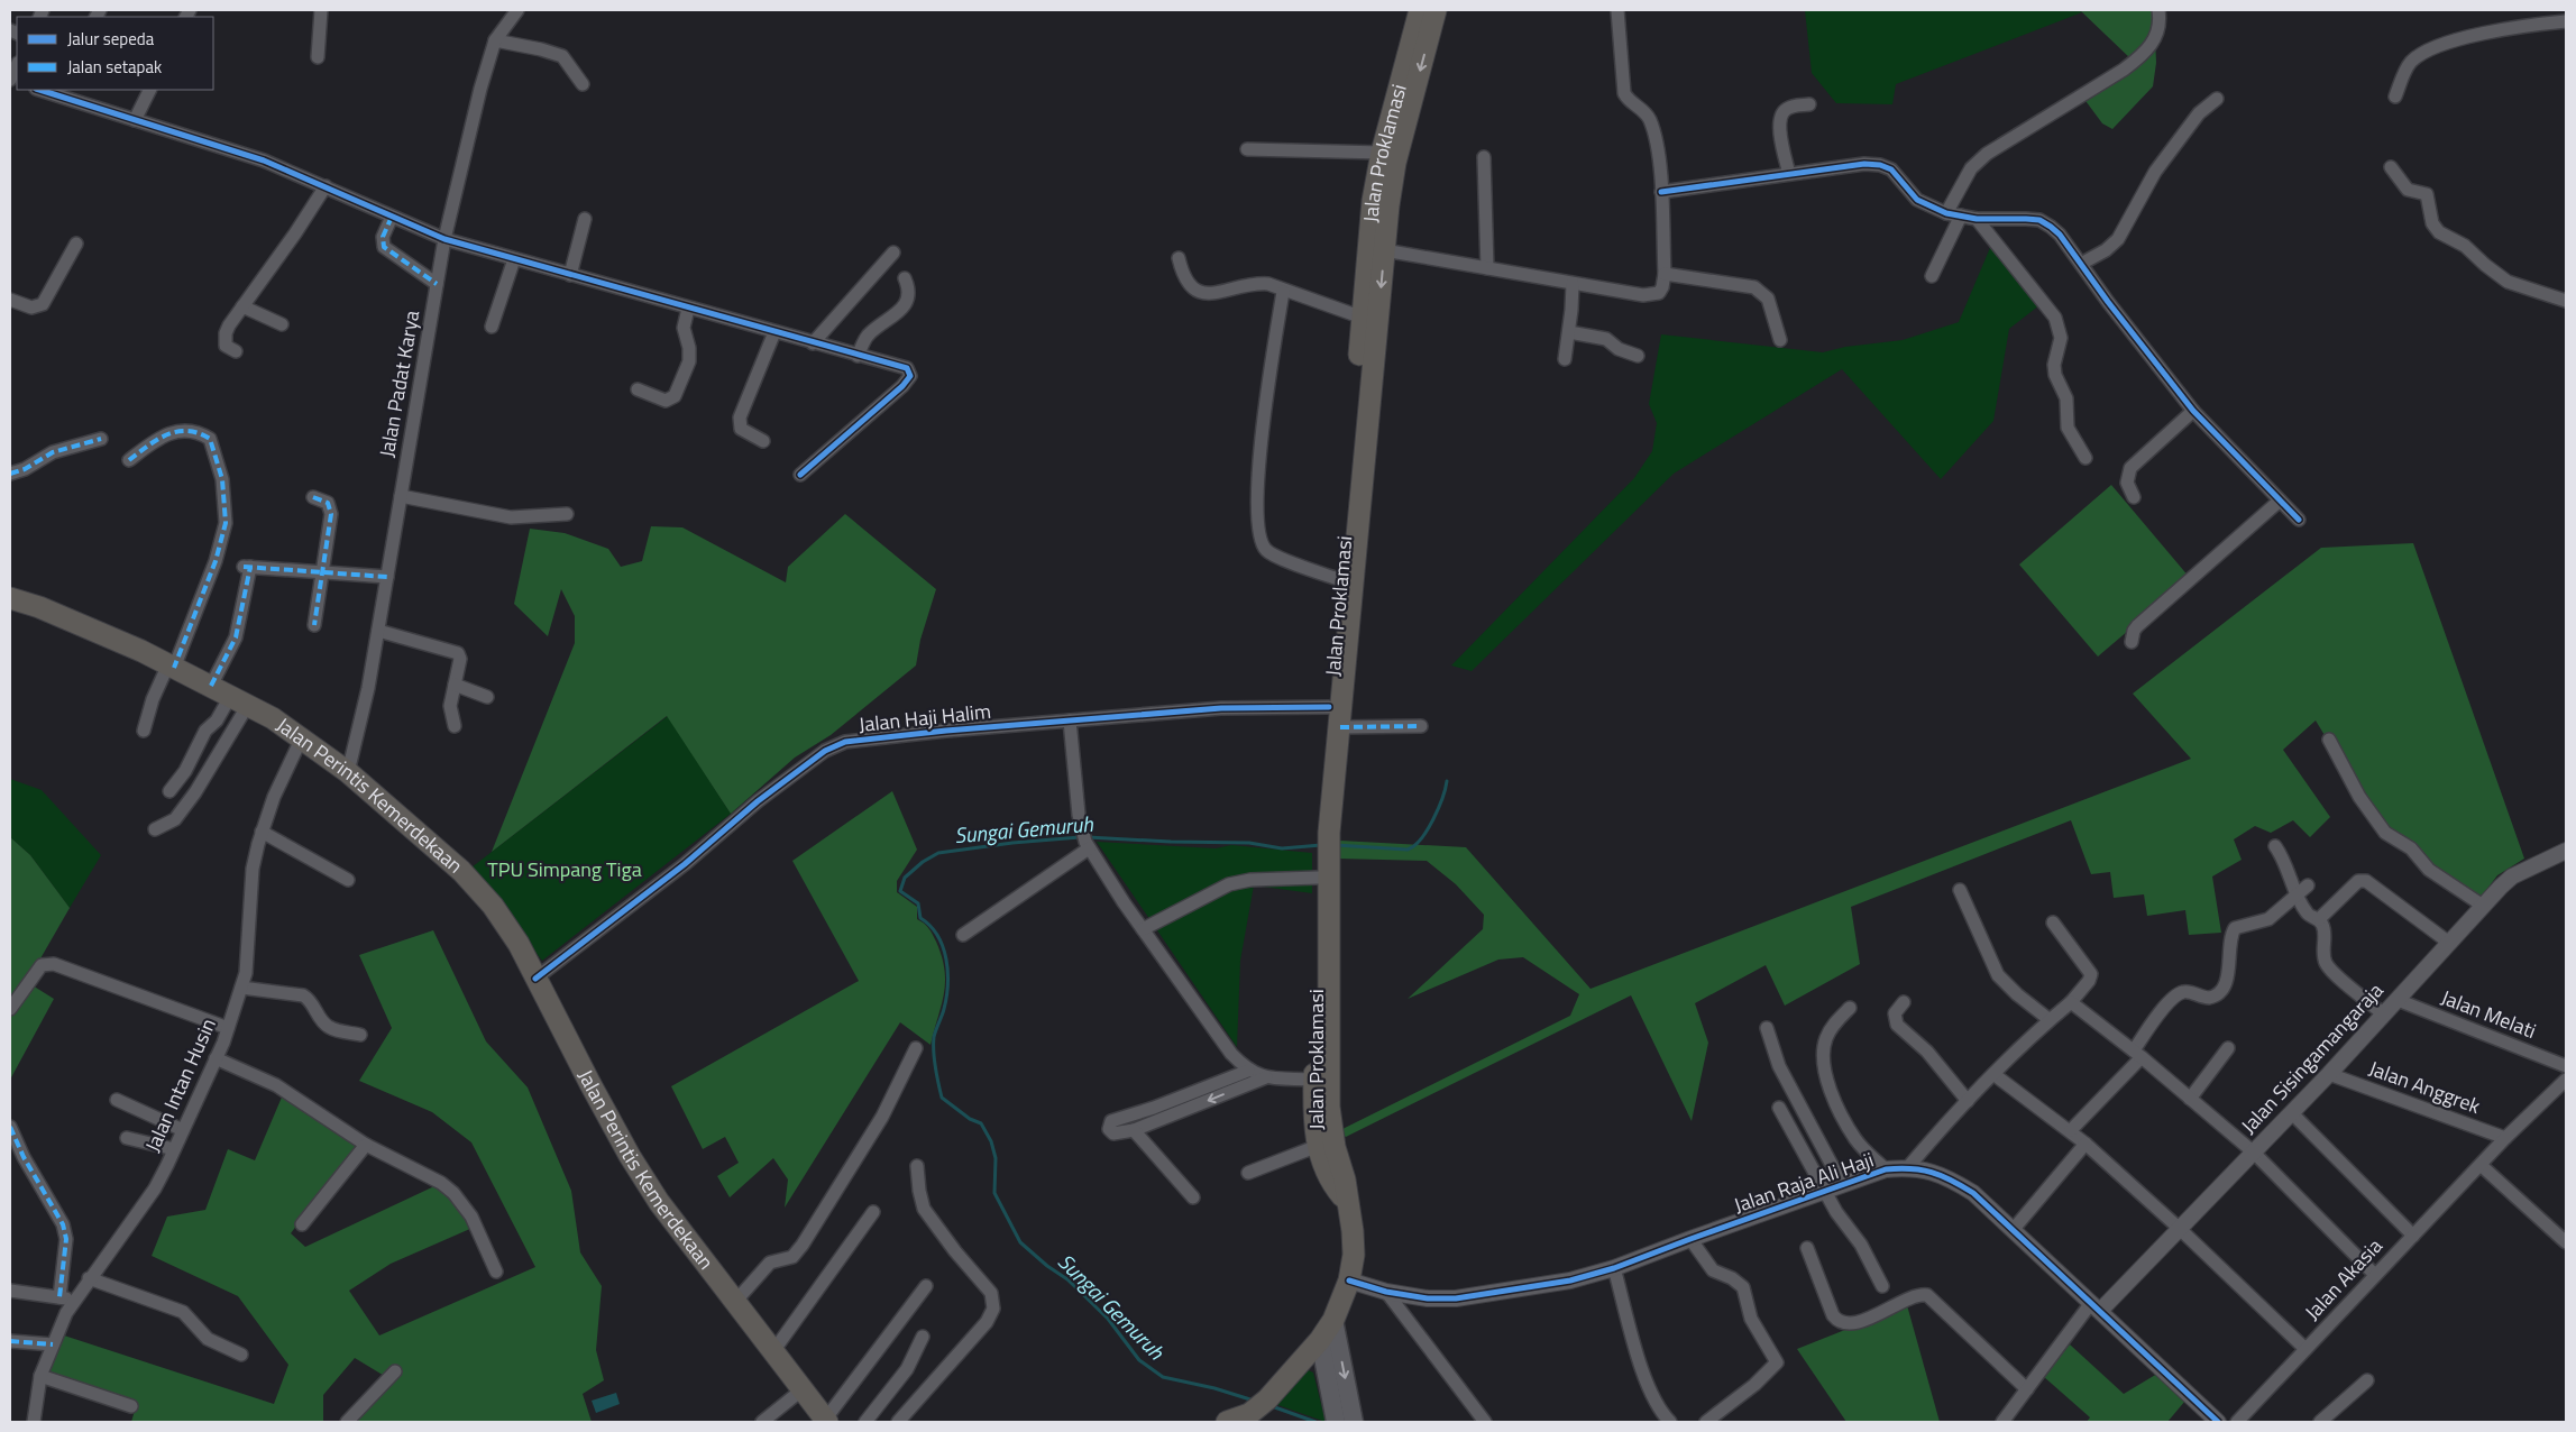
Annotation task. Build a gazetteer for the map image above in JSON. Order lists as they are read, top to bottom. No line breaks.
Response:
{"streets":{"highway":["Jalan Proklamasi","Jalan Perintis Kemerdekaan"],"street":["Jalan Padat Karya","Jalan Haji Halim","Jalan Melati","Jalan Sisingamangaraja","Jalan Intan Husin","Jalan Anggrek","Jalan Raja Ali Haji","Jalan Akasia"]},"crossings":[["Jalan Proklamasi","Jalan Haji Halim"],["Jalan Proklamasi","Jalan Raja Ali Haji"],["Jalan Padat Karya","Jalan Perintis Kemerdekaan"],["Jalan Haji Halim","Jalan Perintis Kemerdekaan"],["Jalan Perintis Kemerdekaan","Jalan Intan Husin"],["Jalan Melati","Jalan Sisingamangaraja"],["Jalan Sisingamangaraja","Jalan Anggrek"],["Jalan Sisingamangaraja","Jalan Raja Ali Haji"],["Jalan Anggrek","Jalan Akasia"]],"water":["Sungai Gemuruh"],"parks":["TPU Simpang Tiga"],"legend":["Jalur sepeda","Jalan setapak"]}
